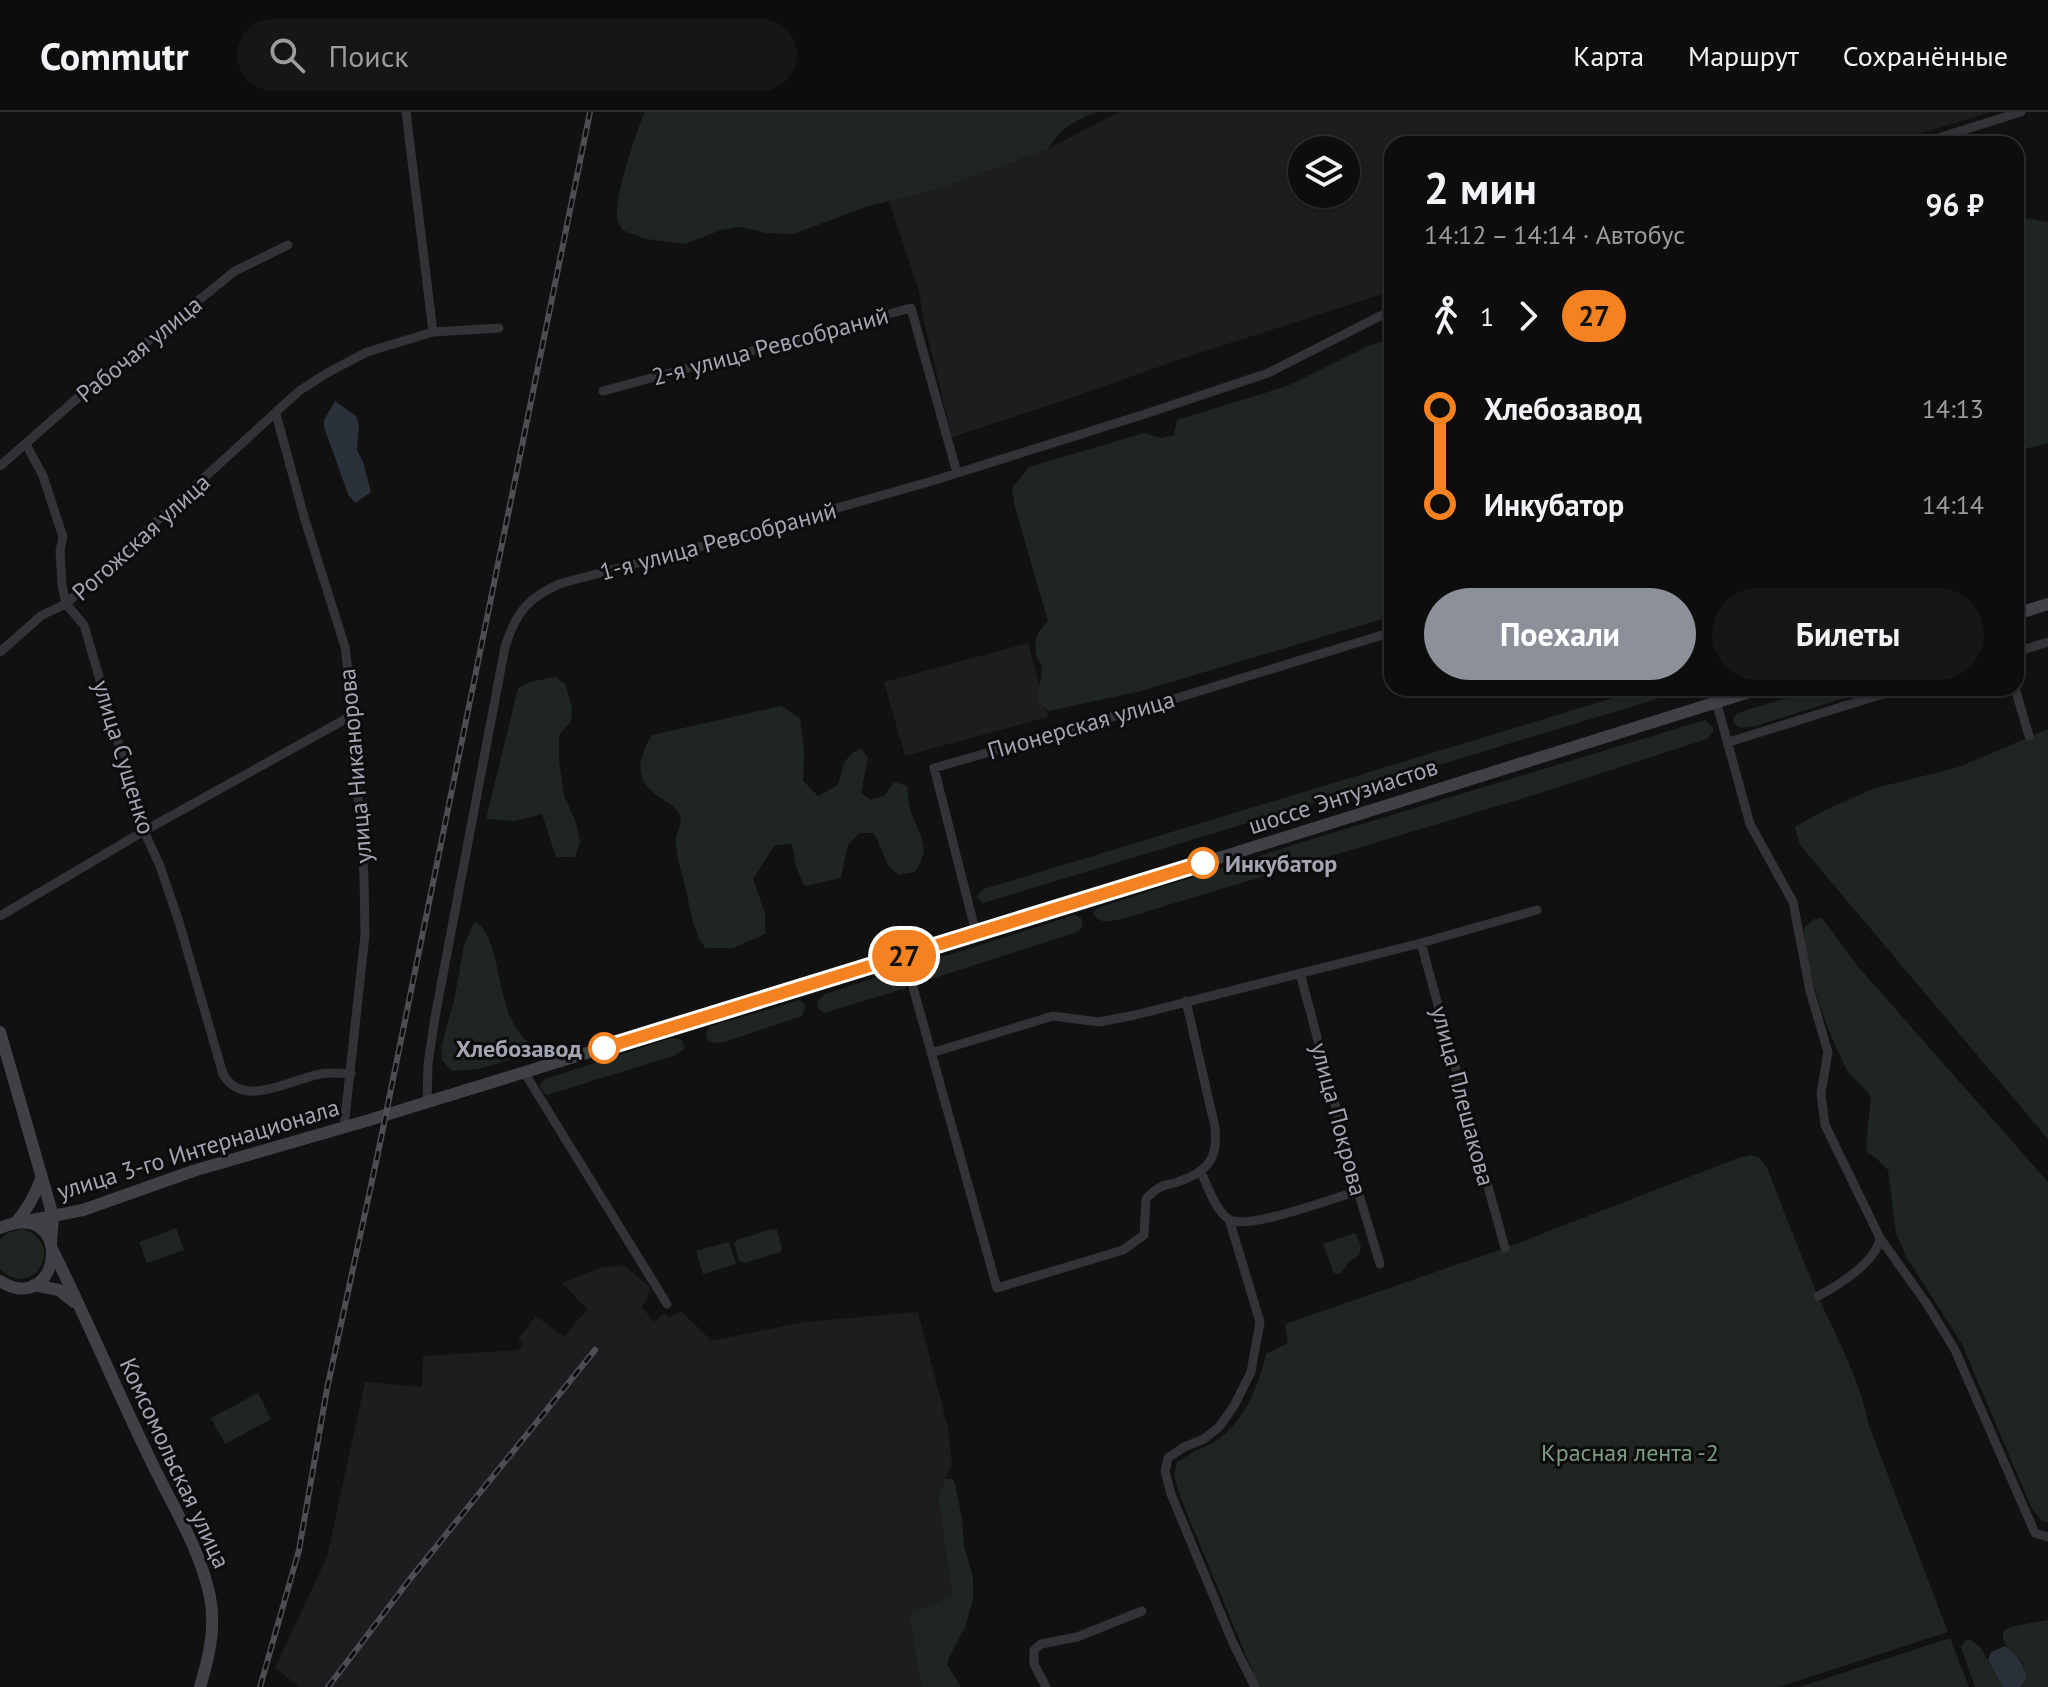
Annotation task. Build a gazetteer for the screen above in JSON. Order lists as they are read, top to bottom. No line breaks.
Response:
{"streets":{"main road":["шоссе Энтузиастов","улица 3-го Интернационала","Комсомольская улица"],"street":["2-я улица Ревсобраний","Рабочая улица","Рогожская улица","1-я улица Ревсобраний","Пионерская улица","улица Сущенко","улица Никанорова","улица Плешакова","улица Покрова"]},"crossings":[["2-я улица Ревсобраний","1-я улица Ревсобраний"],["Рабочая улица","улица Сущенко"],["Рогожская улица","улица Сущенко"],["Рогожская улица","улица Никанорова"],["1-я улица Ревсобраний","шоссе Энтузиастов"],["Пионерская улица","шоссе Энтузиастов"],["улица Сущенко","улица Никанорова"],["улица Никанорова","улица 3-го Интернационала"],["шоссе Энтузиастов","улица 3-го Интернационала"]],"parks":["Красная лента -2"],"places":["Инкубатор","Хлебозавод"],"lines":["bus line 27"],"page":{"header":"Commutr","search":"Поиск","nav":["Карта","Маршрут","Сохранённые"],"on_map":"27","heading":["2 мин","14:12 – 14:14 · Автобус","96 ₽"],"legs":["1","27"],"list":[{"name":"Хлебозавод","value":"14:13"},{"name":"Инкубатор","value":"14:14"}],"buttons":["Поехали","Билеты"]}}
